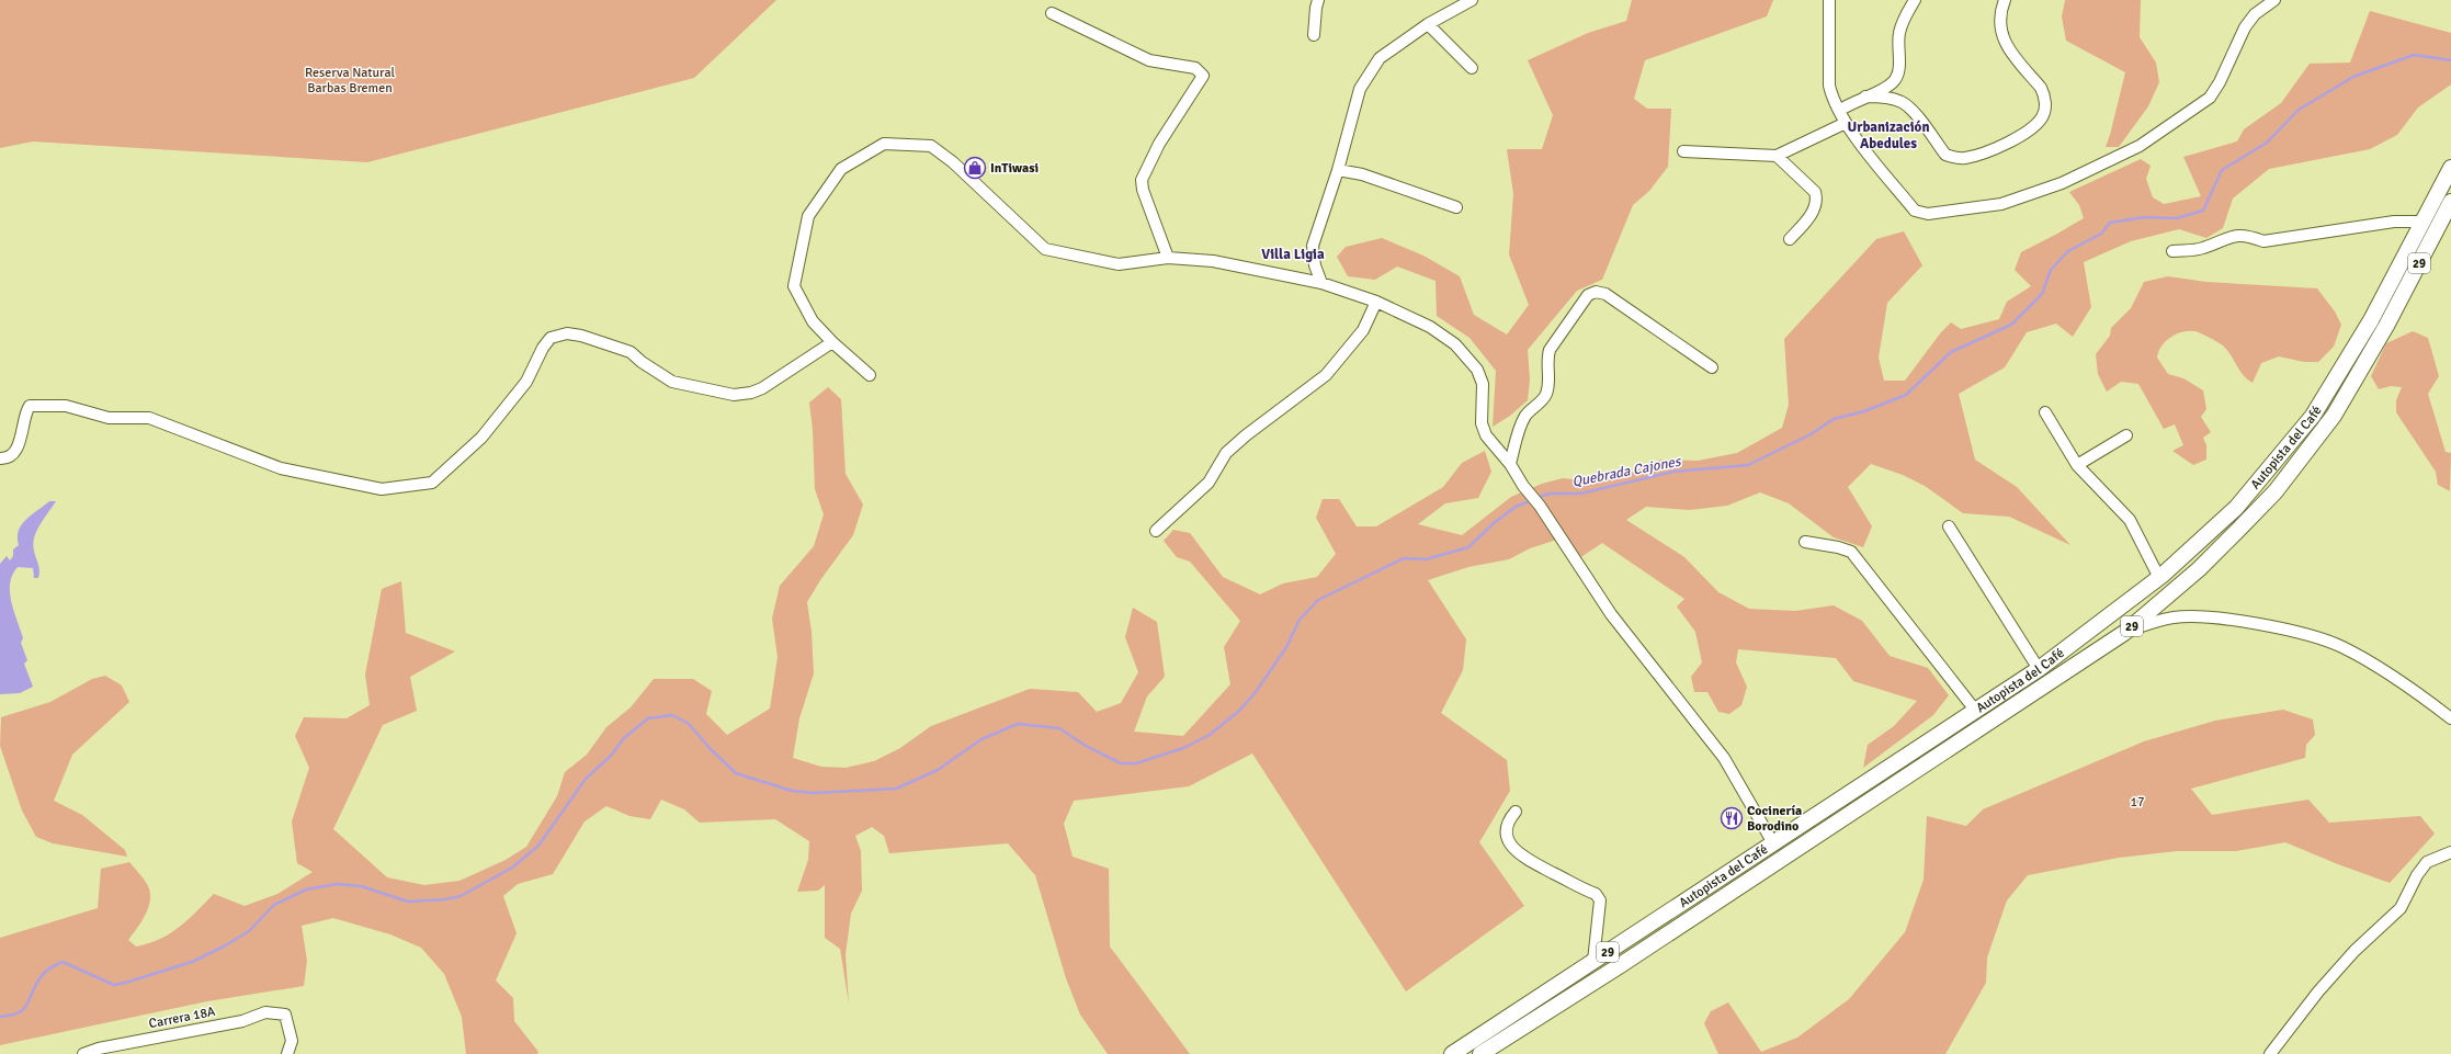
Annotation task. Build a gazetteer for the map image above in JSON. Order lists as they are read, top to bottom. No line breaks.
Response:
{"streets":{"highway":["29","Autopista del Café"],"street":["Carrera 18A"]},"districts":["Urbanización Abedules","Villa Ligia"],"water":["Quebrada Cajones"],"parks":["Reserva Natural Barbas Bremen","17"],"places":{"shop":["InTiwasi"],"restaurant":["Cocinería Borodino"]}}
